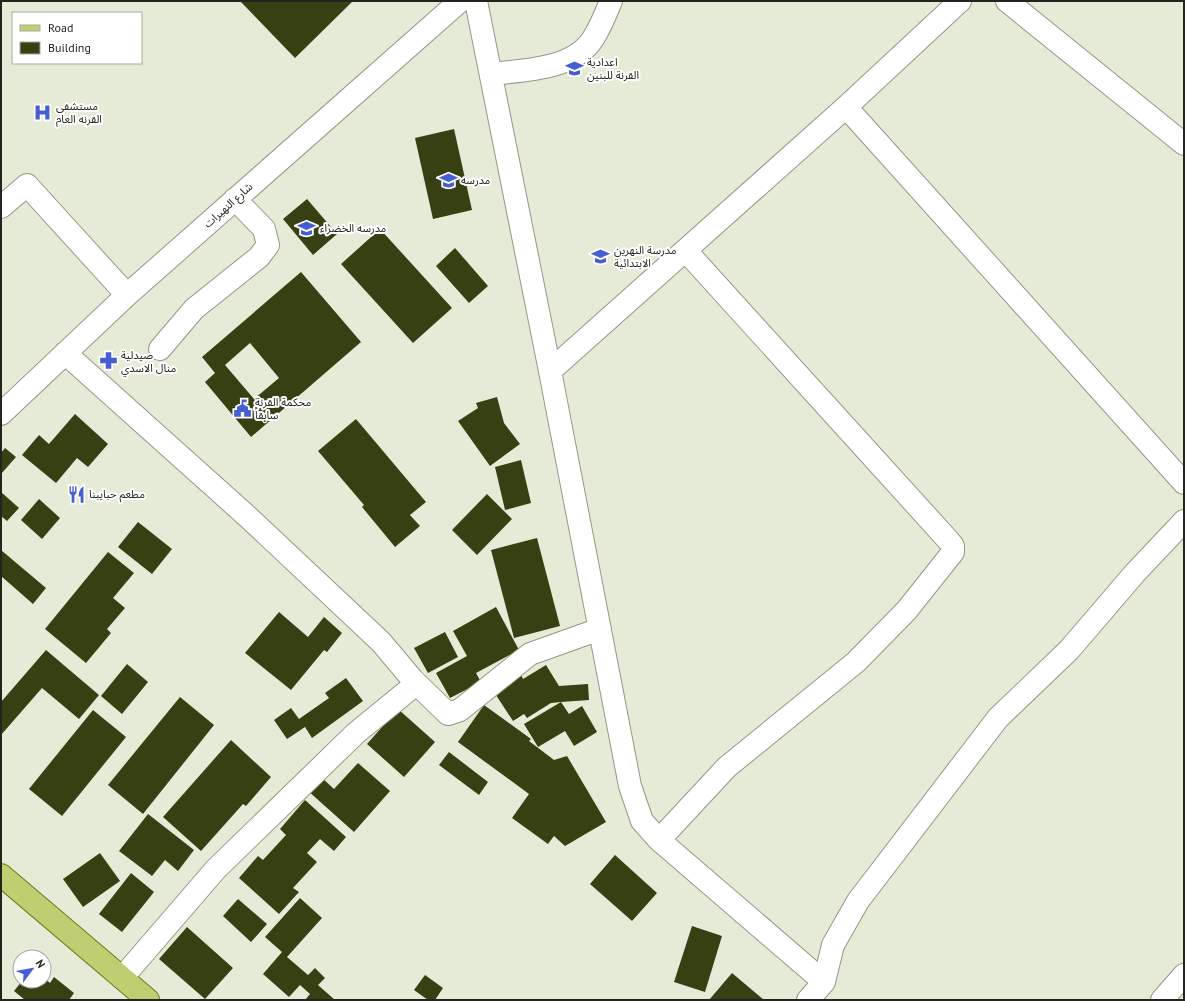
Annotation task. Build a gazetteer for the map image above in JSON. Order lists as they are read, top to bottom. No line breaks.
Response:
{"streets":{"street":["شارع النهيرات"]},"places":{"school or university":["اعدادية القرنة للبنين","مدرسه","مدرسه الخضراء","مدرسة النهرين الابتدائية"],"hospital":["مستشفى القرنه العام"],"pharmacy":["صيدلية منال الاسدي"],"public building":["محكمة القرنة سابقاً"],"restaurant":["مطعم حبايبنا"]},"legend":["Road","Building"],"north":"top right"}
